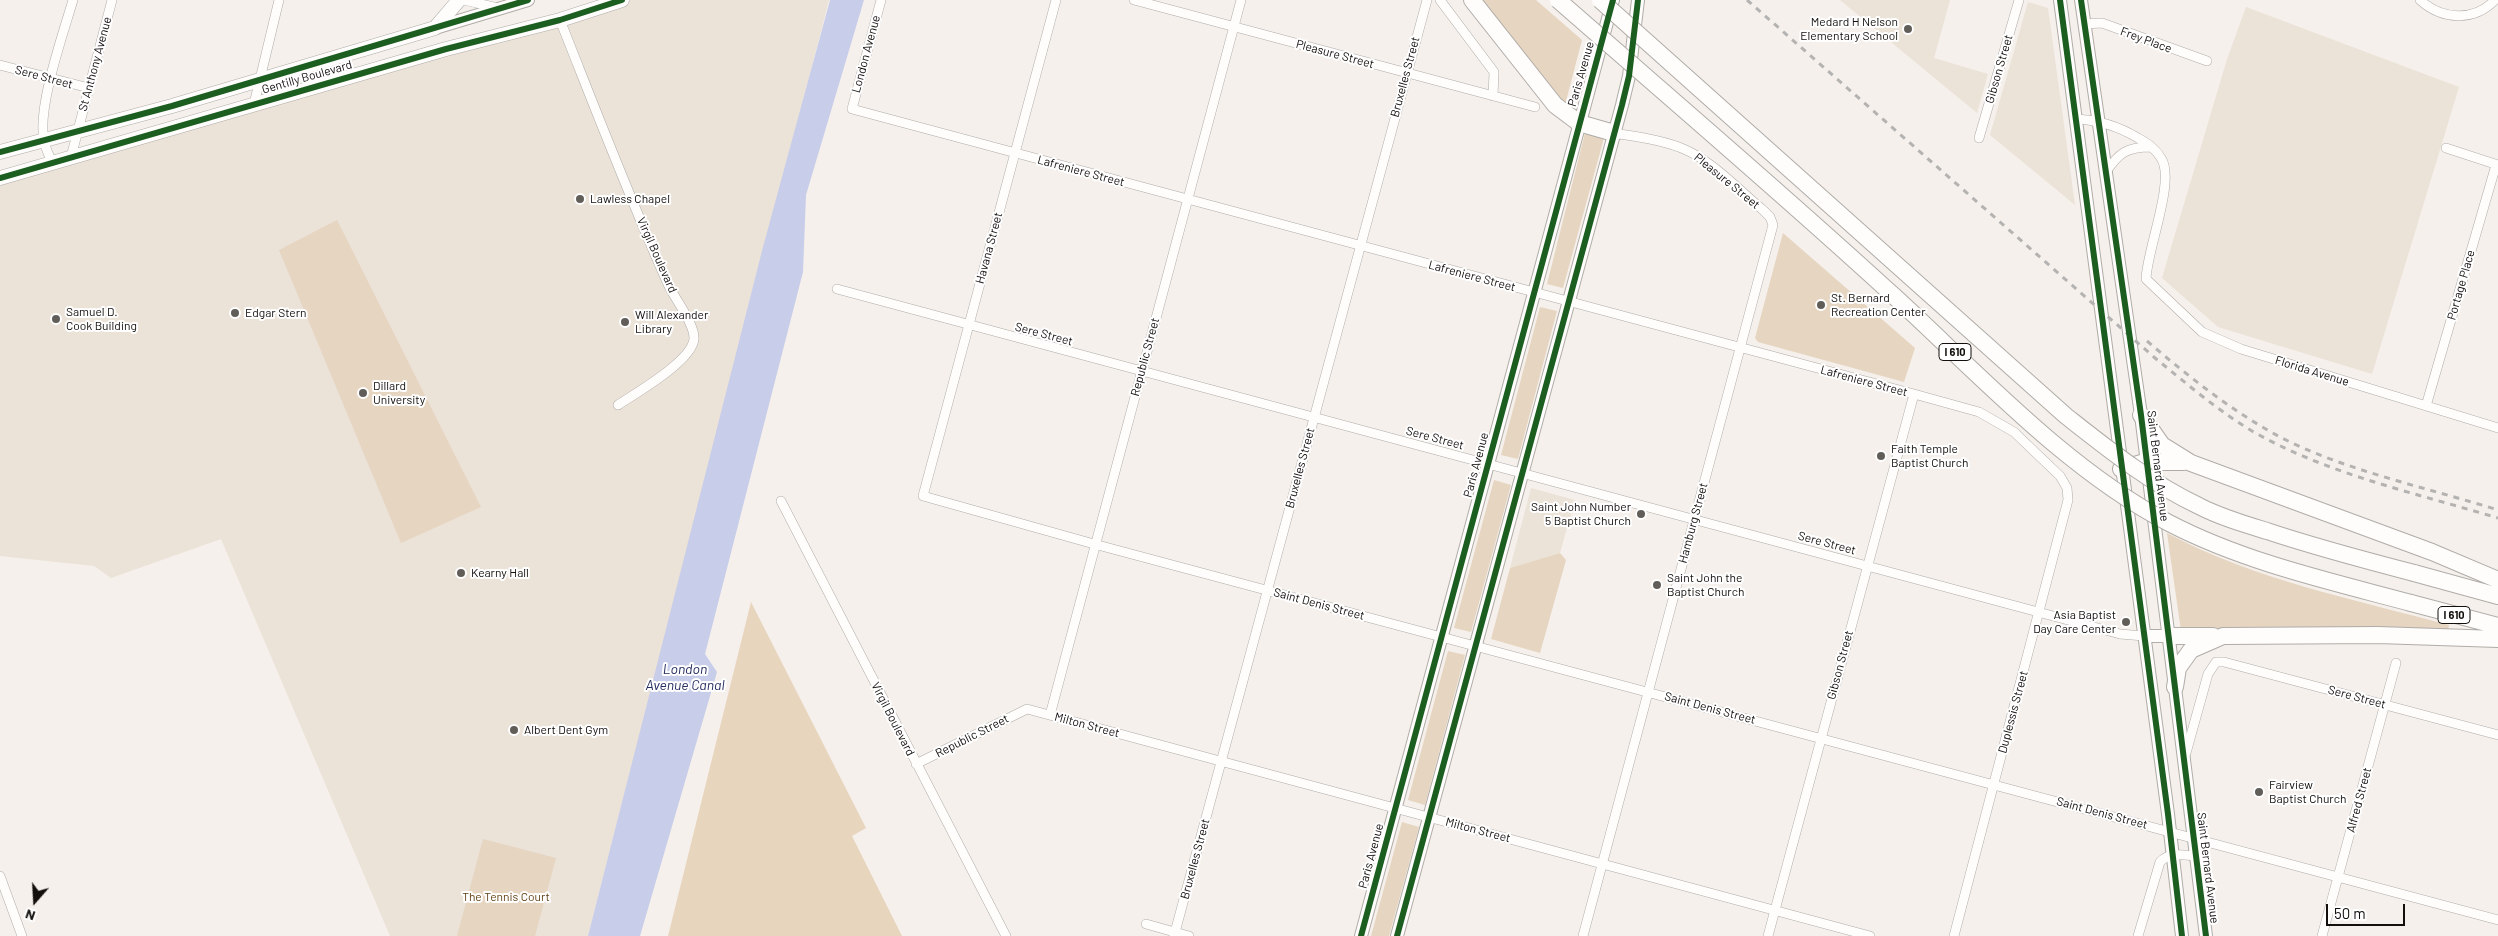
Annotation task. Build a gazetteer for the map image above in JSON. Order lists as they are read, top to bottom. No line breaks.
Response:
{"streets":{"highway":["I 610"],"main road":["Gentilly Boulevard"],"street":["Frey Place","London Avenue","Pleasure Street","St Anthony Avenue","Gibson Street","Paris Avenue","Sere Street","Bruxelles Street","Lafreniere Street","Havana Street","Virgil Boulevard","Portage Place","Republic Street","Florida Avenue","Saint Bernard Avenue","Hamburg Street","Saint Denis Street","Duplessis Street","Milton Street","Alfred Street"]},"crossings":[["Frey Place","Saint Bernard Avenue"],["London Avenue","Lafreniere Street"],["Pleasure Street","Bruxelles Street"],["Pleasure Street","Republic Street"],["Pleasure Street","Hamburg Street"],["St Anthony Avenue","Sere Street"],["St Anthony Avenue","Gentilly Boulevard"],["Gibson Street","Sere Street"],["Gibson Street","Lafreniere Street"],["Gibson Street","Saint Denis Street"],["Gibson Street","Milton Street"],["Paris Avenue","Sere Street"],["Paris Avenue","Lafreniere Street"],["Paris Avenue","Saint Denis Street"],["Paris Avenue","Milton Street"],["Sere Street","Bruxelles Street"],["Sere Street","Havana Street"],["Sere Street","Republic Street"],["Sere Street","Saint Bernard Avenue"],["Sere Street","Hamburg Street"],["Sere Street","Duplessis Street"],["Sere Street","Alfred Street"],["Gentilly Boulevard","Virgil Boulevard"],["Bruxelles Street","Lafreniere Street"],["Bruxelles Street","Saint Denis Street"],["Bruxelles Street","Milton Street"],["Lafreniere Street","Havana Street"],["Lafreniere Street","Republic Street"],["Lafreniere Street","Hamburg Street"],["Lafreniere Street","Duplessis Street"],["Havana Street","Saint Denis Street"],["Virgil Boulevard","Republic Street"],["Portage Place","Florida Avenue"],["Republic Street","Saint Denis Street"],["Republic Street","Milton Street"],["Saint Bernard Avenue","Saint Denis Street"],["Hamburg Street","Saint Denis Street"],["Hamburg Street","Milton Street"],["Saint Denis Street","Duplessis Street"],["Saint Denis Street","Alfred Street"]],"water":["London Avenue Canal"],"parks":["The Tennis Court"],"places":["Medard H Nelson Elementary School","Lawless Chapel","St. Bernard Recreation Center","Edgar Stern","Samuel D. Cook Building","Will Alexander Library","Dillard University","Faith Temple Baptist Church","Saint John Number 5 Baptist Church","Kearny Hall","Saint John the Baptist Church","Asia Baptist Day Care Center","Albert Dent Gym","Fairview Baptist Church"],"scale_bar":"50 m","north":"bottom"}
